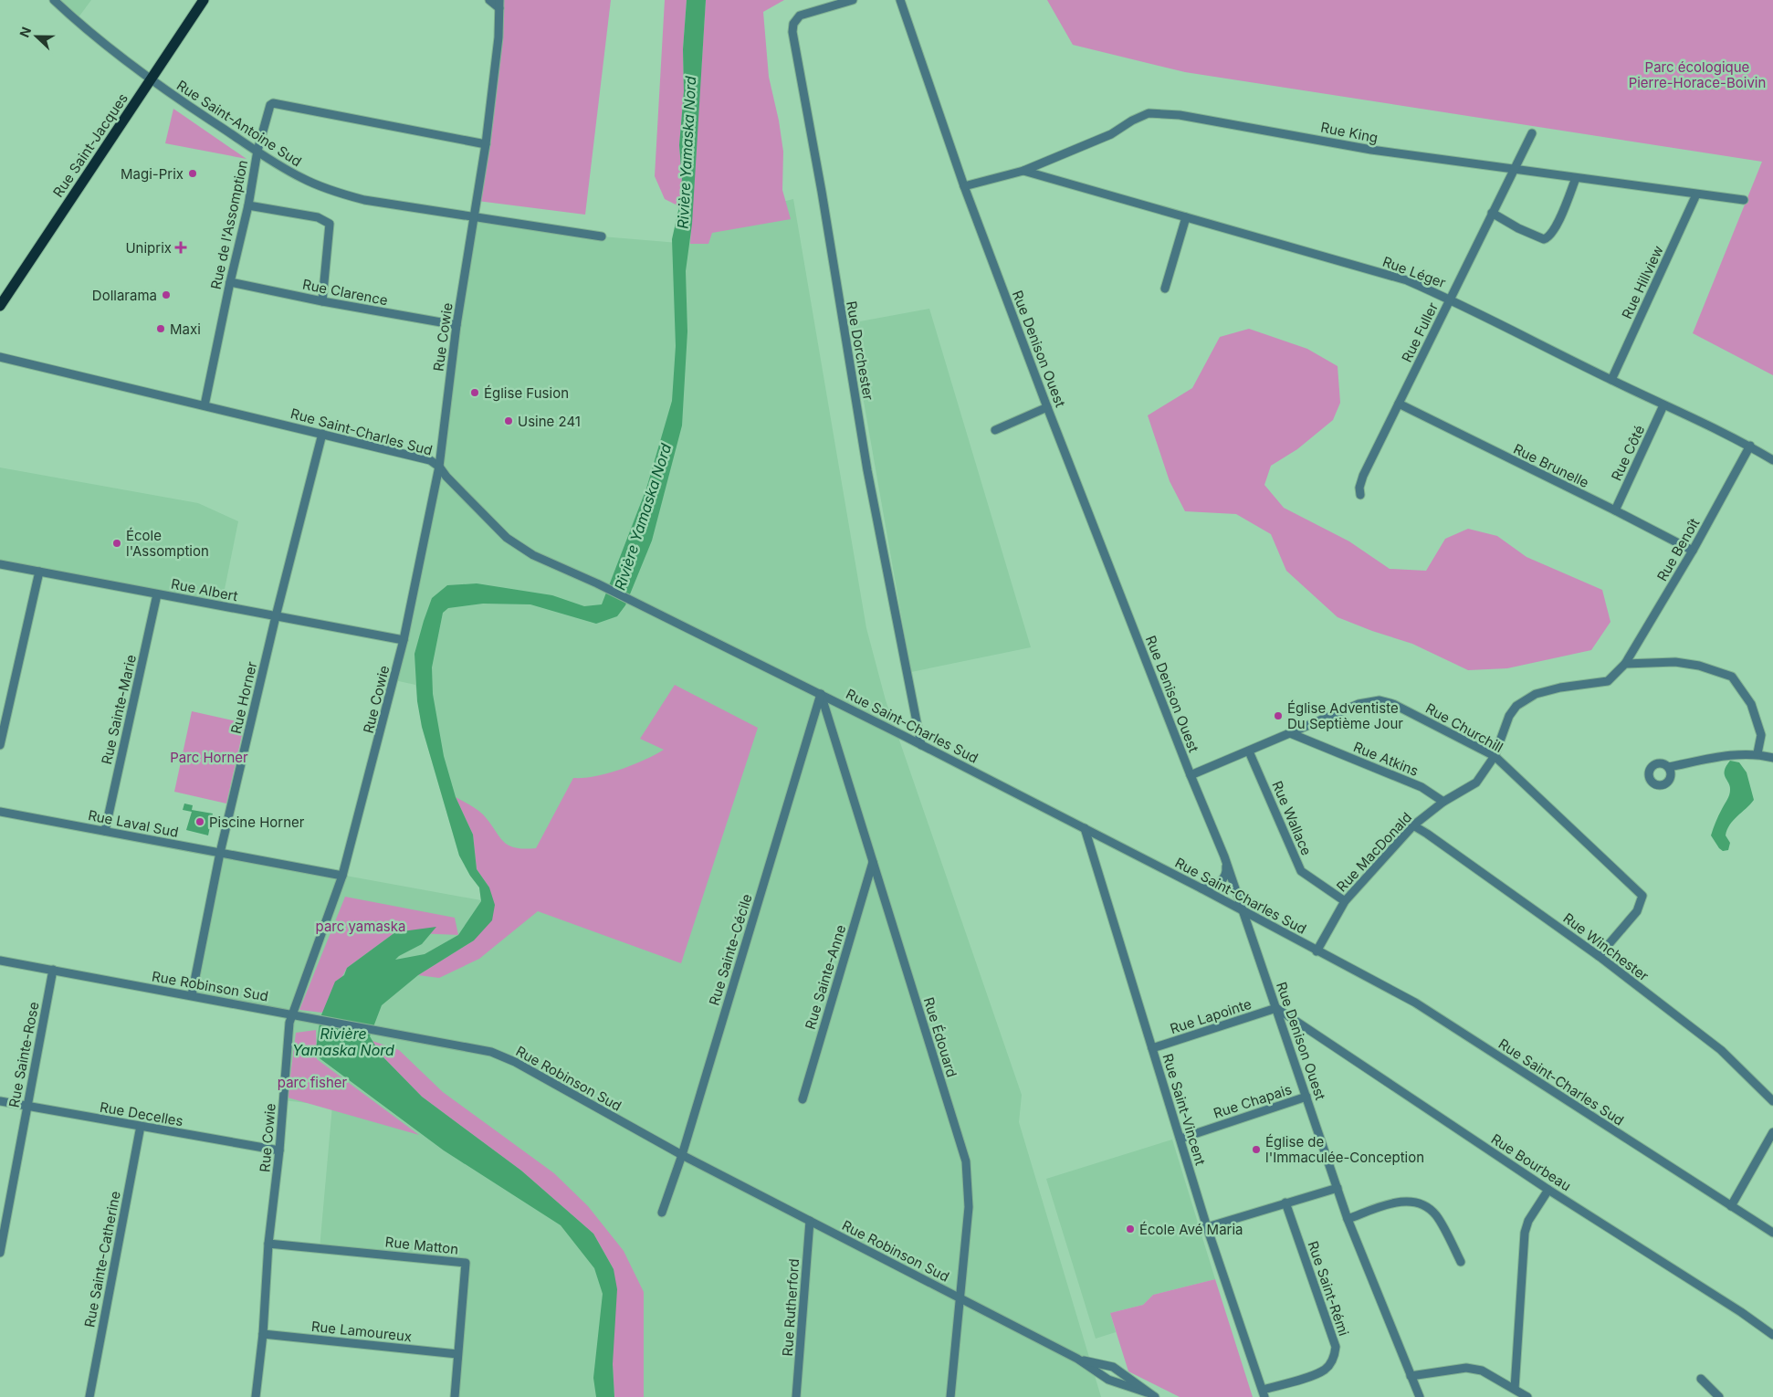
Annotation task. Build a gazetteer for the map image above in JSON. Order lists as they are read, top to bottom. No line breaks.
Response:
{"streets":{"main road":["Rue Saint-Jacques"],"street":["Rue Saint-Antoine Sud","Rue King","Rue de l'Assomption","Rue Léger","Rue Hillview","Rue Clarence","Rue Fuller","Rue Cowie","Rue Denison Ouest","Rue Dorchester","Rue Saint-Charles Sud","Rue Côté","Rue Brunelle","Rue Benoît","Rue Albert","Rue Horner","Rue Sainte-Marie","Rue Churchill","Rue Atkins","Rue Wallace","Rue Laval Sud","Rue MacDonald","Rue Winchester","Rue Sainte-Cécile","Rue Sainte-Anne","Rue Robinson Sud","Rue Lapointe","Rue Édouard","Rue Sainte-Rose","Rue Chapais","Rue Saint-Vincent","Rue Decelles","Rue Bourbeau","Rue Matton","Rue Sainte-Catherine","Rue Saint-Rémi","Rue Rutherford","Rue Lamoureux"]},"crossings":[["Rue Saint-Antoine Sud","Rue Saint-Jacques"],["Rue Saint-Antoine Sud","Rue de l'Assomption"],["Rue Saint-Antoine Sud","Rue Cowie"],["Rue King","Rue Léger"],["Rue King","Rue Hillview"],["Rue King","Rue Fuller"],["Rue King","Rue Denison Ouest"],["Rue de l'Assomption","Rue Clarence"],["Rue de l'Assomption","Rue Cowie"],["Rue de l'Assomption","Rue Saint-Charles Sud"],["Rue Léger","Rue Hillview"],["Rue Léger","Rue Fuller"],["Rue Léger","Rue Côté"],["Rue Léger","Rue Benoît"],["Rue Clarence","Rue Cowie"],["Rue Fuller","Rue Brunelle"],["Rue Cowie","Rue Saint-Charles Sud"],["Rue Cowie","Rue Albert"],["Rue Cowie","Rue Laval Sud"],["Rue Cowie","Rue Robinson Sud"],["Rue Cowie","Rue Decelles"],["Rue Cowie","Rue Matton"],["Rue Cowie","Rue Lamoureux"],["Rue Denison Ouest","Rue Saint-Charles Sud"],["Rue Denison Ouest","Rue Churchill"],["Rue Denison Ouest","Rue Lapointe"],["Rue Denison Ouest","Rue Chapais"],["Rue Denison Ouest","Rue Bourbeau"],["Rue Dorchester","Rue Saint-Charles Sud"],["Rue Saint-Charles Sud","Rue Horner"],["Rue Saint-Charles Sud","Rue MacDonald"],["Rue Saint-Charles Sud","Rue Sainte-Cécile"],["Rue Saint-Charles Sud","Rue Édouard"],["Rue Saint-Charles Sud","Rue Saint-Vincent"],["Rue Côté","Rue Brunelle"],["Rue Brunelle","Rue Benoît"],["Rue Benoît","Rue MacDonald"],["Rue Albert","Rue Horner"],["Rue Albert","Rue Sainte-Marie"],["Rue Horner","Rue Laval Sud"],["Rue Horner","Rue Robinson Sud"],["Rue Sainte-Marie","Rue Laval Sud"],["Rue Churchill","Rue Atkins"],["Rue Churchill","Rue Wallace"],["Rue Churchill","Rue MacDonald"],["Rue Churchill","Rue Winchester"],["Rue Atkins","Rue MacDonald"],["Rue Wallace","Rue MacDonald"],["Rue MacDonald","Rue Winchester"],["Rue Sainte-Cécile","Rue Robinson Sud"],["Rue Sainte-Cécile","Rue Édouard"],["Rue Sainte-Anne","Rue Édouard"],["Rue Robinson Sud","Rue Édouard"],["Rue Robinson Sud","Rue Sainte-Rose"],["Rue Robinson Sud","Rue Rutherford"],["Rue Lapointe","Rue Saint-Vincent"],["Rue Lapointe","Rue Bourbeau"],["Rue Sainte-Rose","Rue Decelles"],["Rue Chapais","Rue Saint-Vincent"],["Rue Saint-Vincent","Rue Saint-Rémi"],["Rue Decelles","Rue Sainte-Catherine"],["Rue Matton","Rue Lamoureux"]],"water":["Rivière Yamaska Nord"],"parks":["Parc écologique Pierre-Horace-Boivin","Parc Horner","parc yamaska","parc fisher"],"places":{"other":["Magi-Prix","Dollarama","Maxi","Église Fusion","Usine 241","École l'Assomption","Église Adventiste Du Septième Jour","Piscine Horner","Église de l'Immaculée-Conception","École Avé Maria"],"health":["Uniprix"]},"north":"left"}
